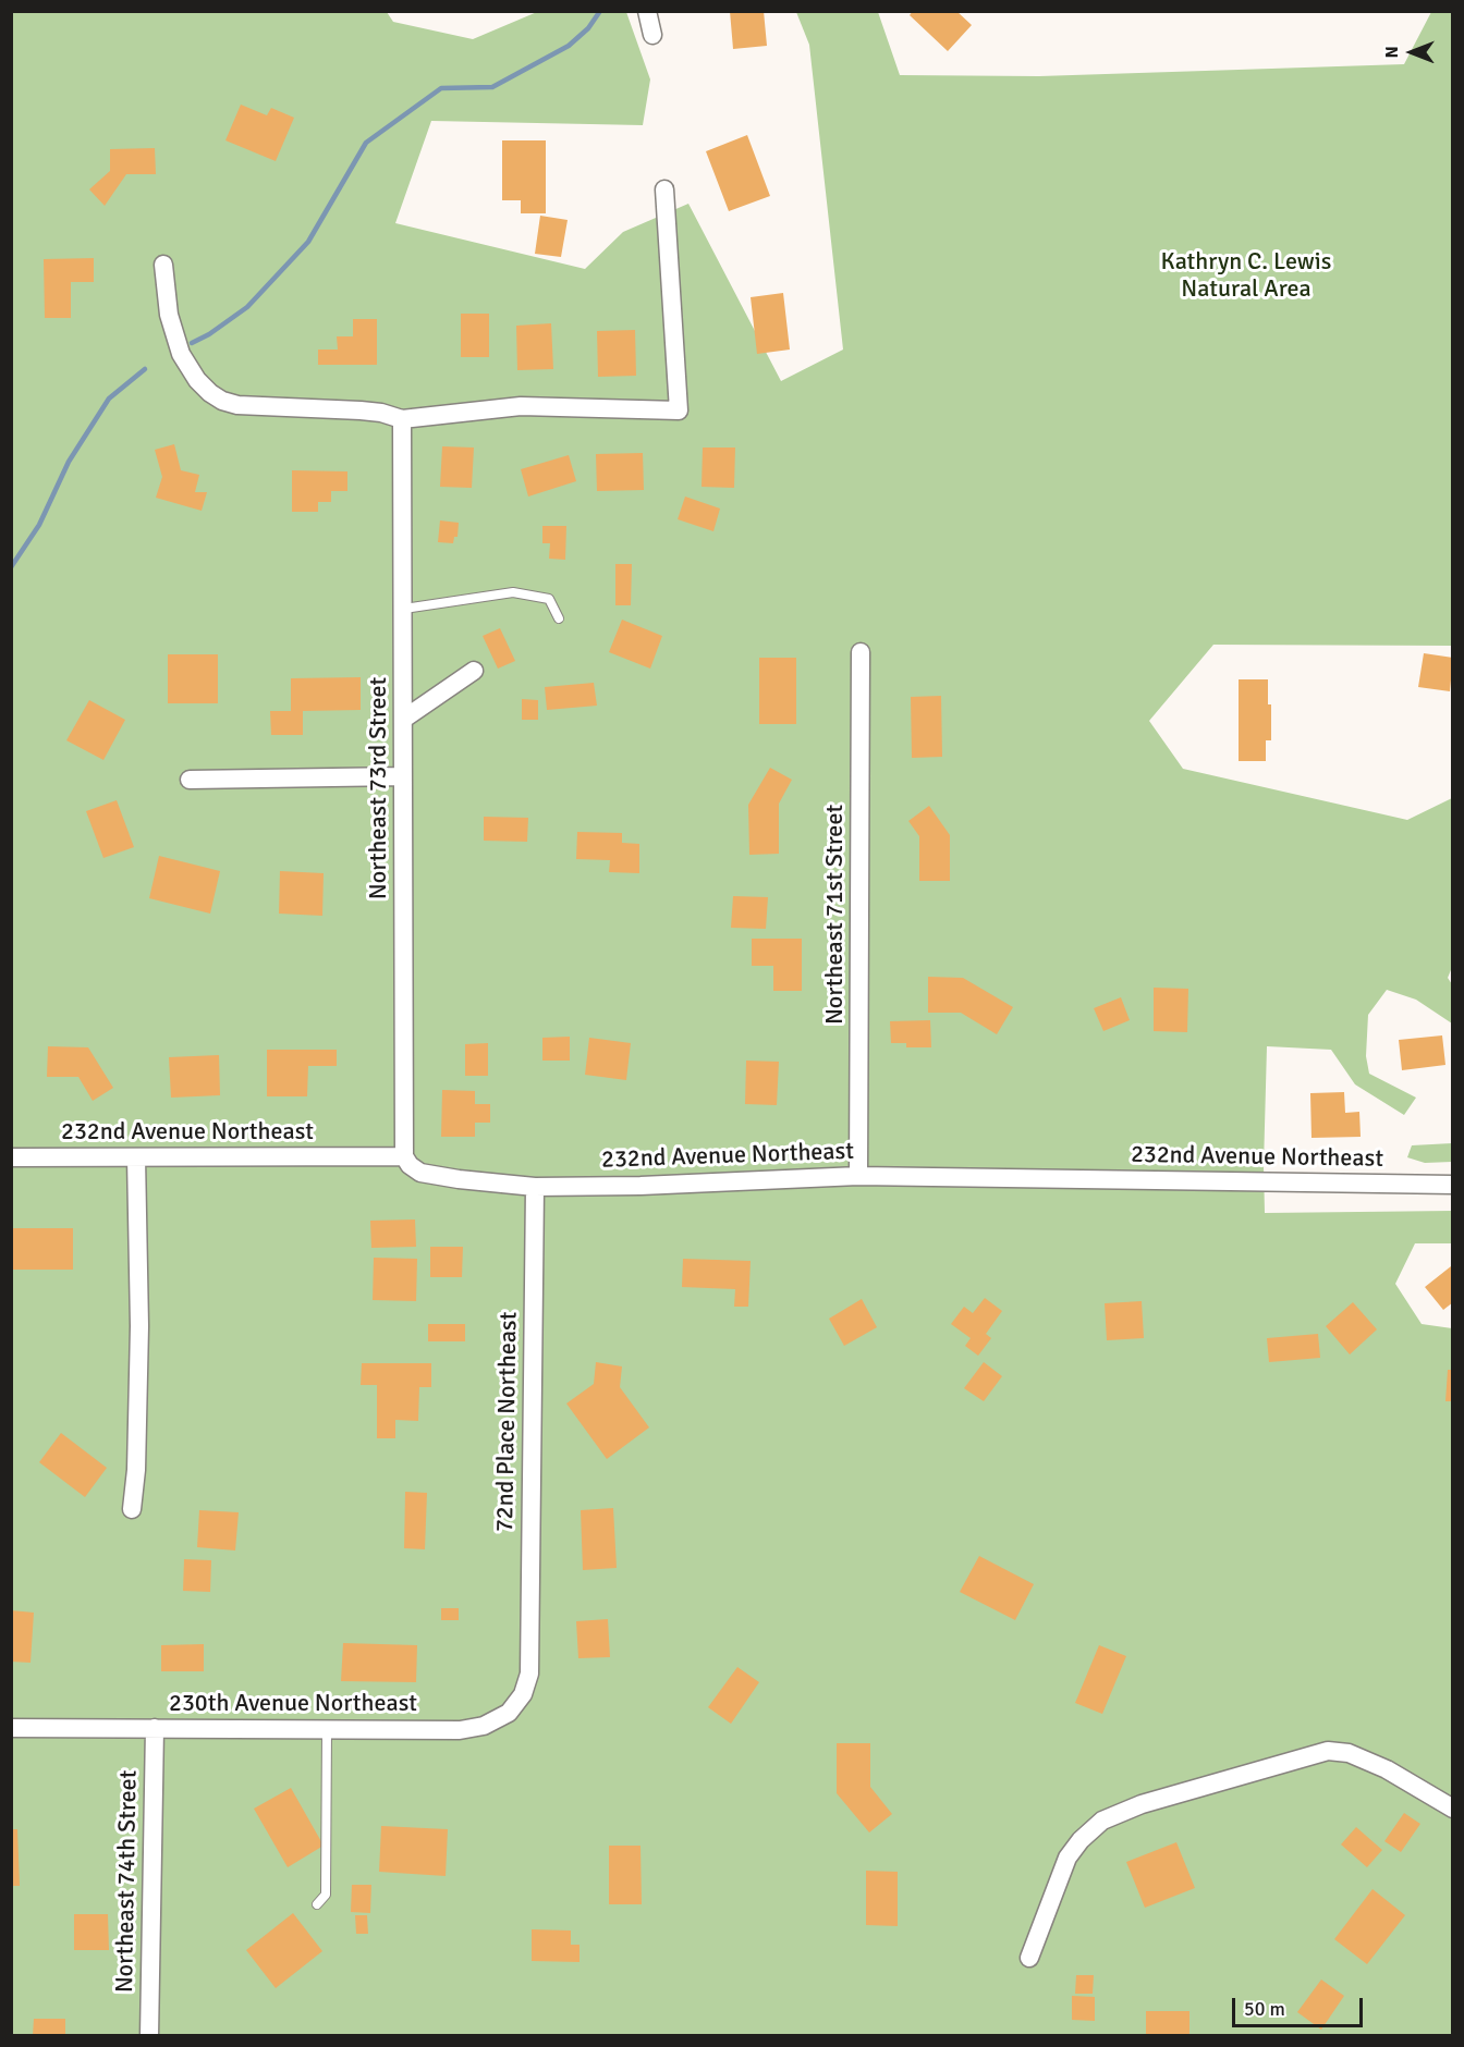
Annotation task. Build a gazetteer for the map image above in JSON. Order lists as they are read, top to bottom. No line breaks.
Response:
{"streets":{"street":["Northeast 73rd Street","Northeast 71st Street","232nd Avenue Northeast","72nd Place Northeast","230th Avenue Northeast","Northeast 74th Street"]},"crossings":[["Northeast 73rd Street","232nd Avenue Northeast"],["Northeast 71st Street","232nd Avenue Northeast"],["232nd Avenue Northeast","72nd Place Northeast"],["72nd Place Northeast","230th Avenue Northeast"],["230th Avenue Northeast","Northeast 74th Street"]],"parks":["Kathryn C. Lewis Natural Area"],"scale_bar":"50 m","north":"left"}
